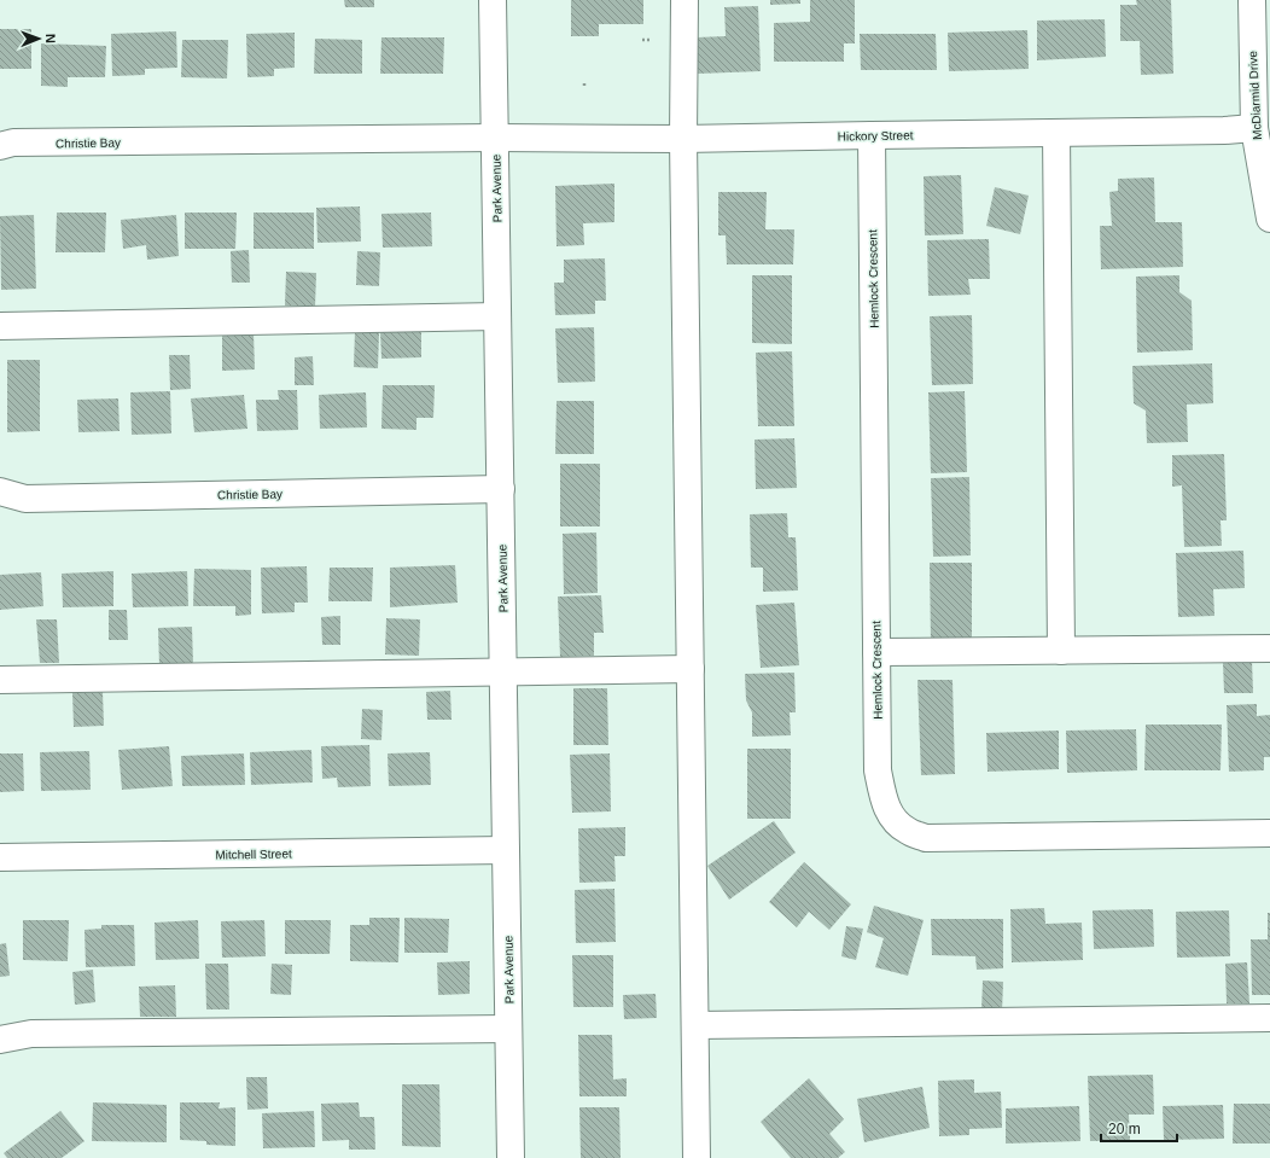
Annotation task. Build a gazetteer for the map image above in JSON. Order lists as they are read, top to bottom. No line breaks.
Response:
{"streets":{"street":["McDiarmid Drive","Hickory Street","Christie Bay","Park Avenue","Hemlock Crescent","Mitchell Street"]},"crossings":[["McDiarmid Drive","Hickory Street"],["Hickory Street","Christie Bay"],["Hickory Street","Park Avenue"],["Hickory Street","Hemlock Crescent"],["Christie Bay","Park Avenue"],["Park Avenue","Mitchell Street"]],"scale_bar":"20 m","north":"right"}
